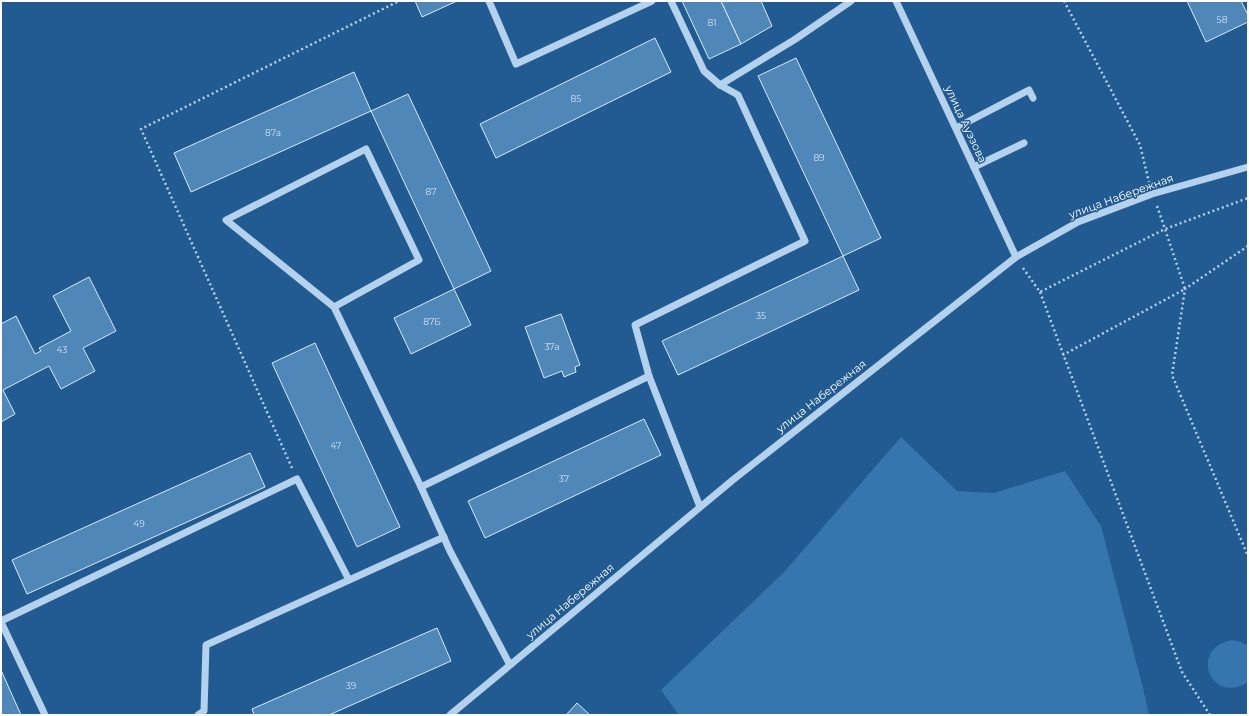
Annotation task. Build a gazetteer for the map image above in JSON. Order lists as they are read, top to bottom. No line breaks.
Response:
{"streets":{"street":["улица Ауэзова","улица Набережная"]},"crossings":[["улица Ауэзова","улица Набережная"]],"house_numbers":["58","81","85","87а","89","87","35","87Б","37а","43","47","37","49","39"]}
